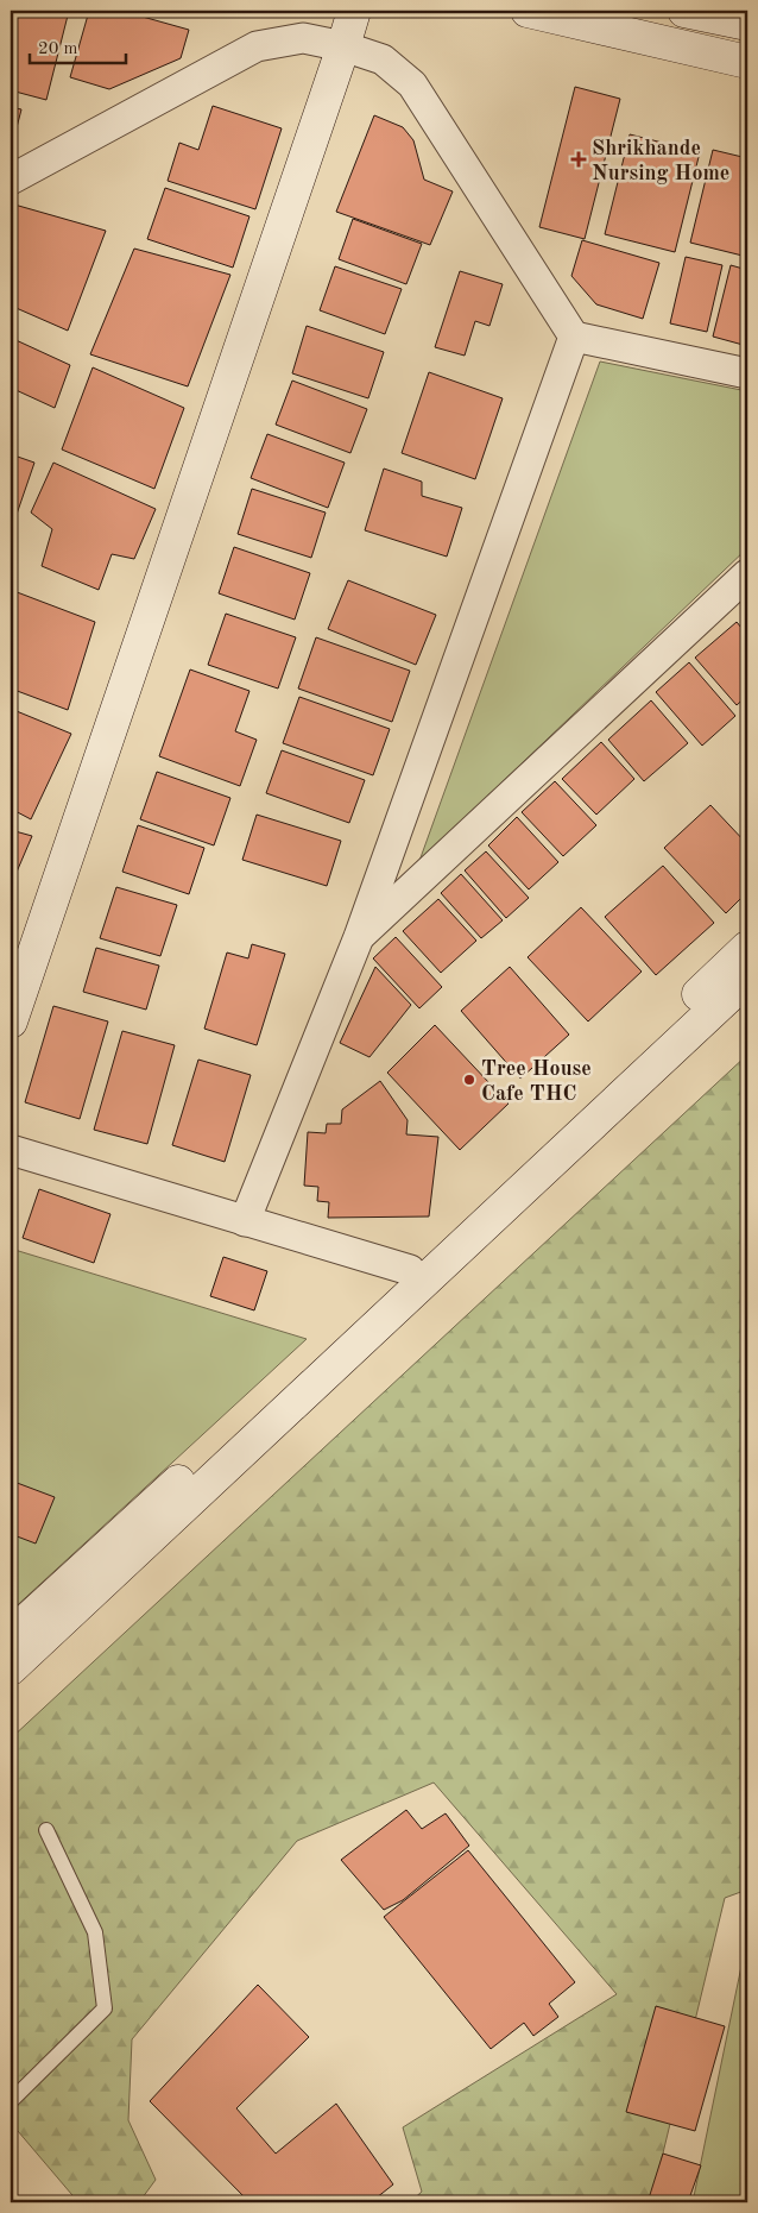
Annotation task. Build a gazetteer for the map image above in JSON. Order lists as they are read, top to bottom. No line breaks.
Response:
{"places":{"health":["Shrikhande Nursing Home"],"other":["Tree House Cafe THC"]},"scale_bar":"20 m"}
